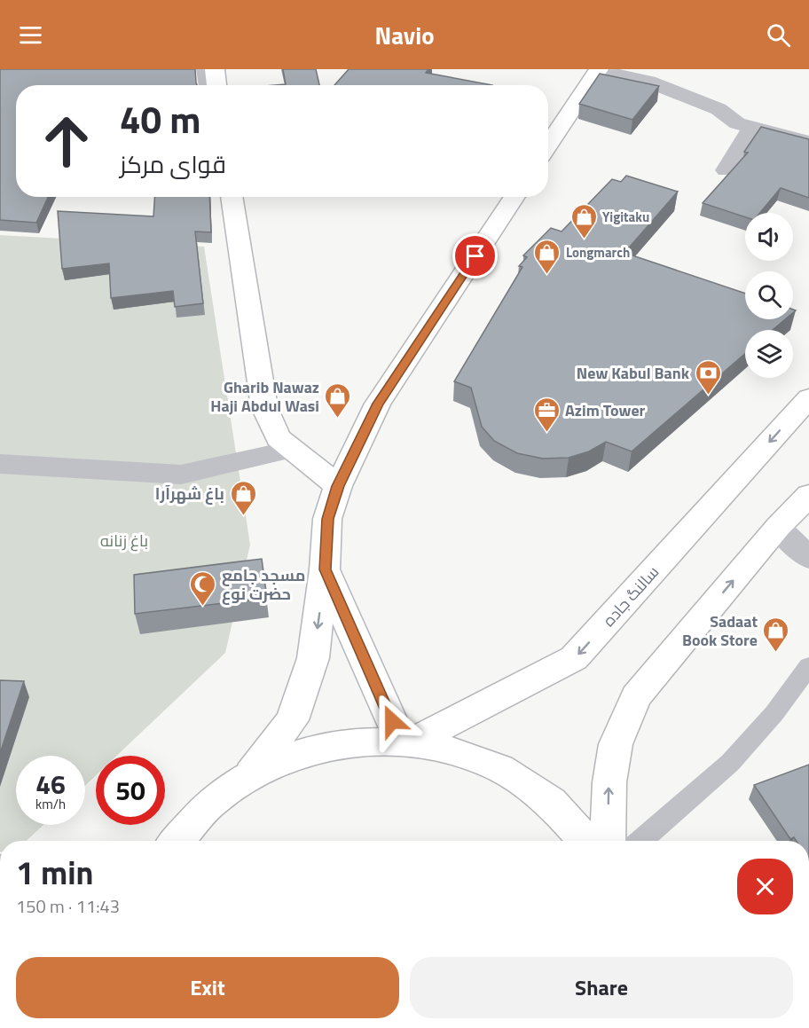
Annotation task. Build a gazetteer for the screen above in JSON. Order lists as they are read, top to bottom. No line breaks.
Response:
{"streets":{"main road":["سالنگ جاده"]},"one_way":["سالنگ جاده"],"parks":["باغ زنانه"],"places":{"shop":["Yigitaku","Longmarch","Gharib Nawaz Haji Abdul Wasi","باغ شهرآرا","Sadaat Book Store"],"bank":["New Kabul Bank"],"office":["Azim Tower"],"mosque":["مسجد جامع حضرت نوع"]},"page":{"header":"Navio","turn":["40 m","قوای مرکز"],"speed":"46 km/h","limit":"50","heading":["1 min","150 m · 11:43"],"buttons":["Exit","Share"]}}
